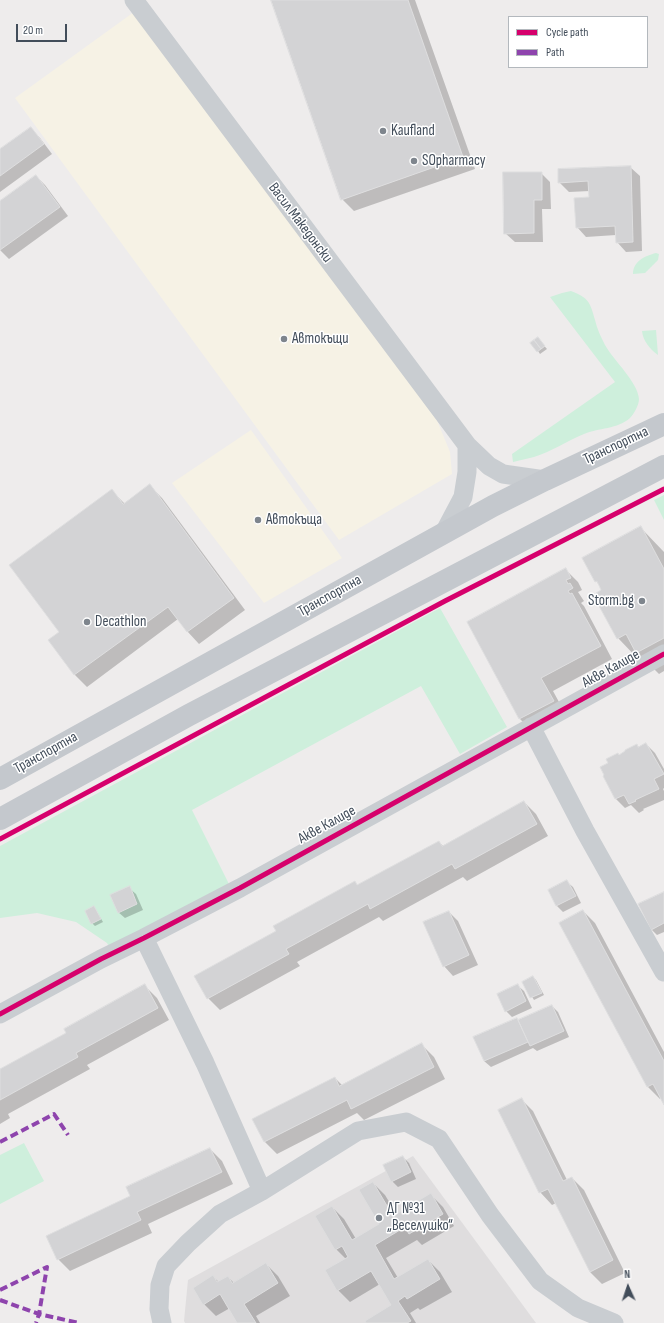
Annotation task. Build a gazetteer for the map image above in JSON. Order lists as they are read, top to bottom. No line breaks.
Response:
{"streets":{"main road":["Транспортна"],"street":["Васил Македонски","Акве Калиде"]},"crossings":[["Васил Македонски","Транспортна"]],"places":["Kaufland","SOpharmacy","Автокъщи","Автокъща","Storm.bg","Decathlon","ДГ №31 „Веселушко“"],"legend":["Cycle path","Path"],"scale_bar":"20 m","north":"top"}
